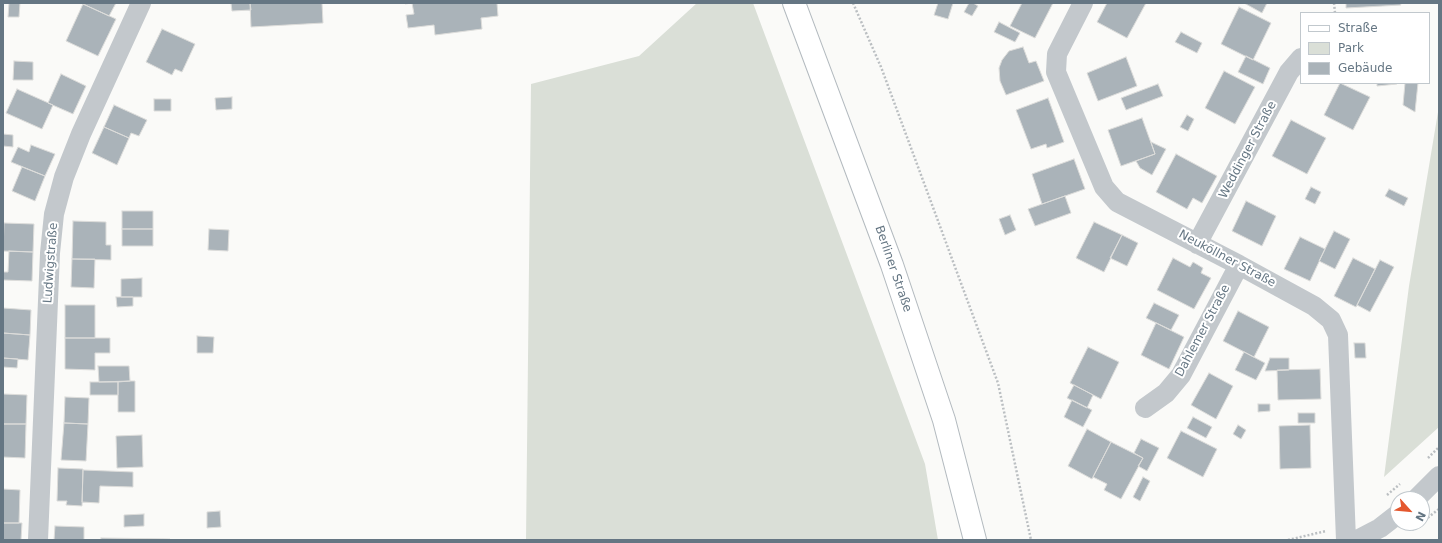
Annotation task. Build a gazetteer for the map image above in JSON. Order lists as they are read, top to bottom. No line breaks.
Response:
{"streets":{"street":["Weddinger Straße","Neuköllner Straße","Ludwigstraße","Berliner Straße","Dahlemer Straße"]},"crossings":[["Weddinger Straße","Neuköllner Straße"],["Neuköllner Straße","Dahlemer Straße"]],"legend":["Straße","Park","Gebäude"],"north":"bottom right"}
